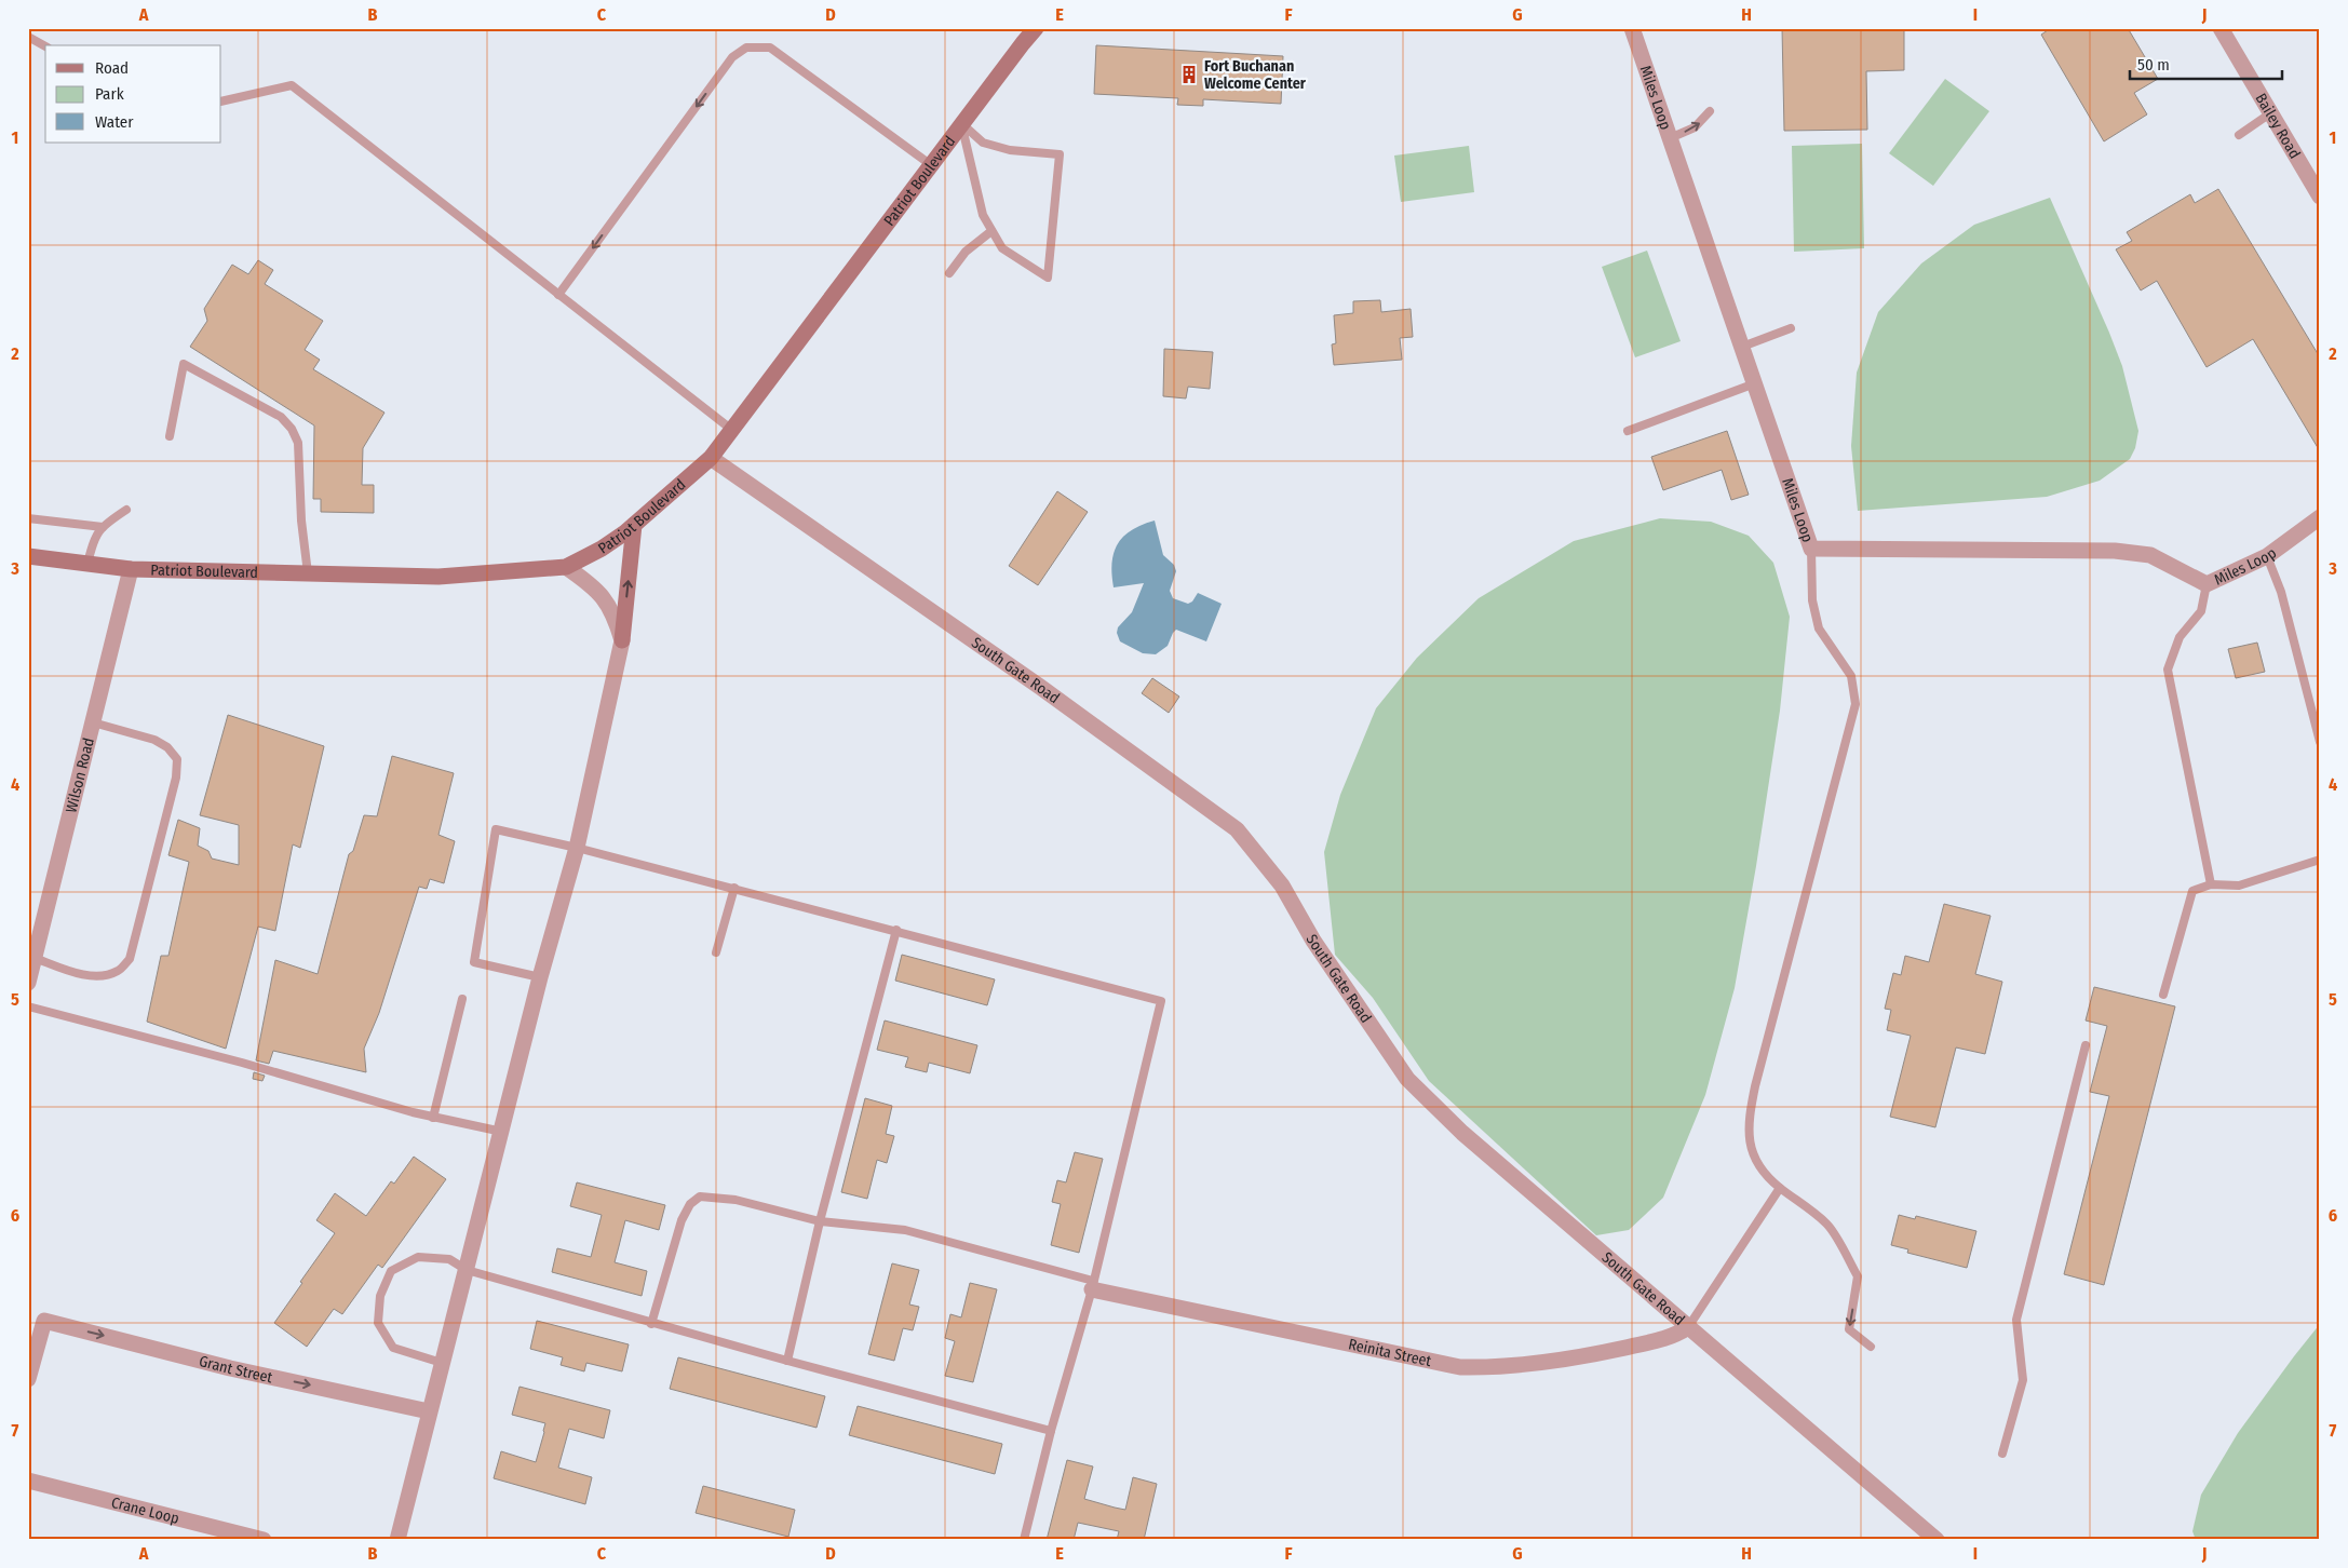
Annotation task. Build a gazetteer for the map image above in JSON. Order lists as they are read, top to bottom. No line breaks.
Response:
{"streets":{"street":["Miles Loop","Bailey Road","Patriot Boulevard","South Gate Road","Wilson Road","Reinita Street","Grant Street","Crane Loop"]},"crossings":[["Patriot Boulevard","South Gate Road"],["Patriot Boulevard","Wilson Road"],["South Gate Road","Reinita Street"]],"one_way":["Grant Street"],"places":{"building":["Fort Buchanan Welcome Center"]},"legend":["Road","Park","Water"],"scale_bar":"50 m","grid":{"columns":["A","B","C","D","E","F","G","H","I","J"],"rows":["1","2","3","4","5","6","7"]}}
